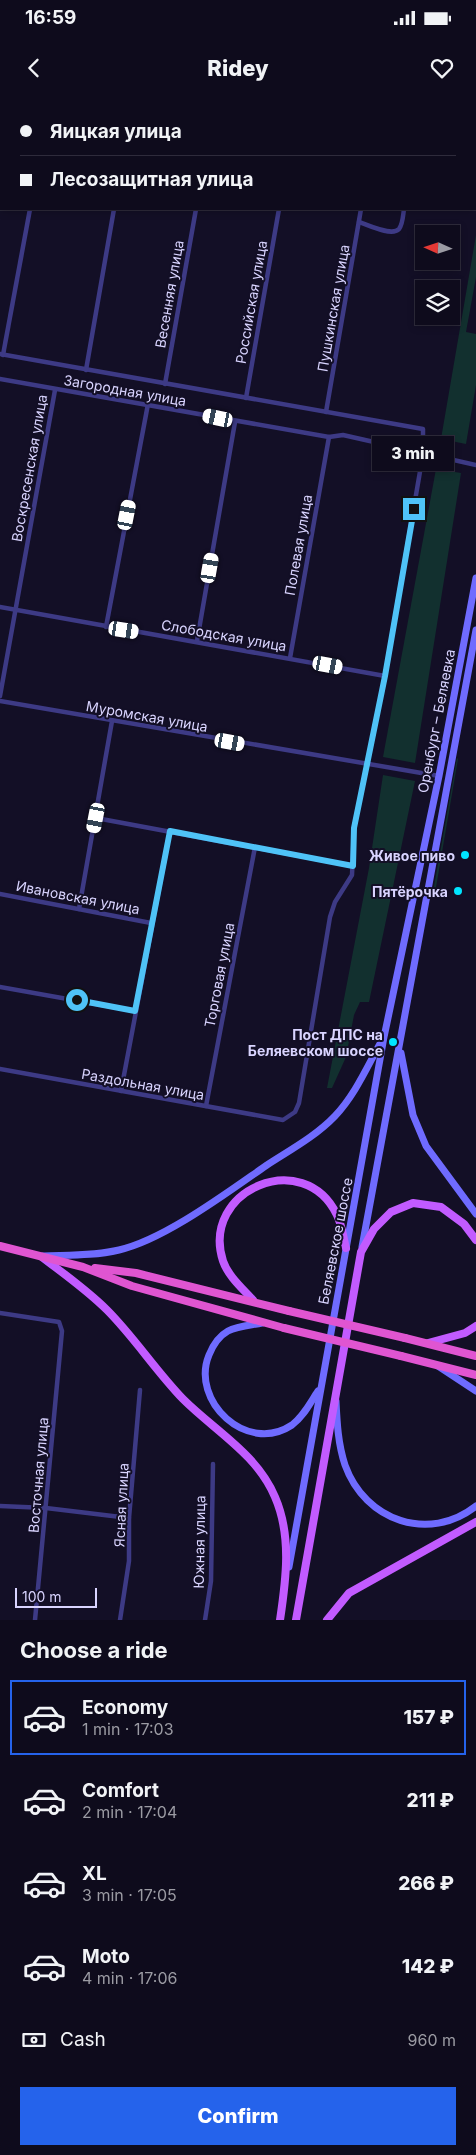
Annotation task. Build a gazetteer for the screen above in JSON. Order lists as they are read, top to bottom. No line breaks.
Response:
{"streets":{"main road":["Оренбург – Беляевка","Беляевское шоссе"],"street":["Весенняя улица","Российская улица","Пушкинская улица","Загородная улица","Воскресенская улица","Полевая улица","Слободская улица","Муромская улица","Ивановская улица","Торговая улица","Раздольная улица","Восточная улица","Ясная улица","Южная улица"]},"crossings":[["Загородная улица","Воскресенская улица"],["Загородная улица","Полевая улица"],["Воскресенская улица","Слободская улица"],["Полевая улица","Слободская улица"],["Муромская улица","Оренбург – Беляевка"],["Оренбург – Беляевка","Беляевское шоссе"],["Торговая улица","Раздольная улица"]],"places":["Живое пиво","Пятёрочка","Пост ДПС на Беляевском шоссе"],"scale_bar":"100 m","north":"left","page":{"status":"16:59","header":"Ridey","banner":["Яицкая улица","Лесозащитная улица"],"bubble":"3 min","scale":"100 m","heading":"Choose a ride","list":[{"name":"Economy","note":"1 min · 17:03","value":"157 ₽"},{"name":"Comfort","note":"2 min · 17:04","value":"211 ₽"},{"name":"XL","note":"3 min · 17:05","value":"266 ₽"},{"name":"Moto","note":"4 min · 17:06","value":"142 ₽"}],"pay":["Cash","960 m"],"buttons":"Confirm"}}
